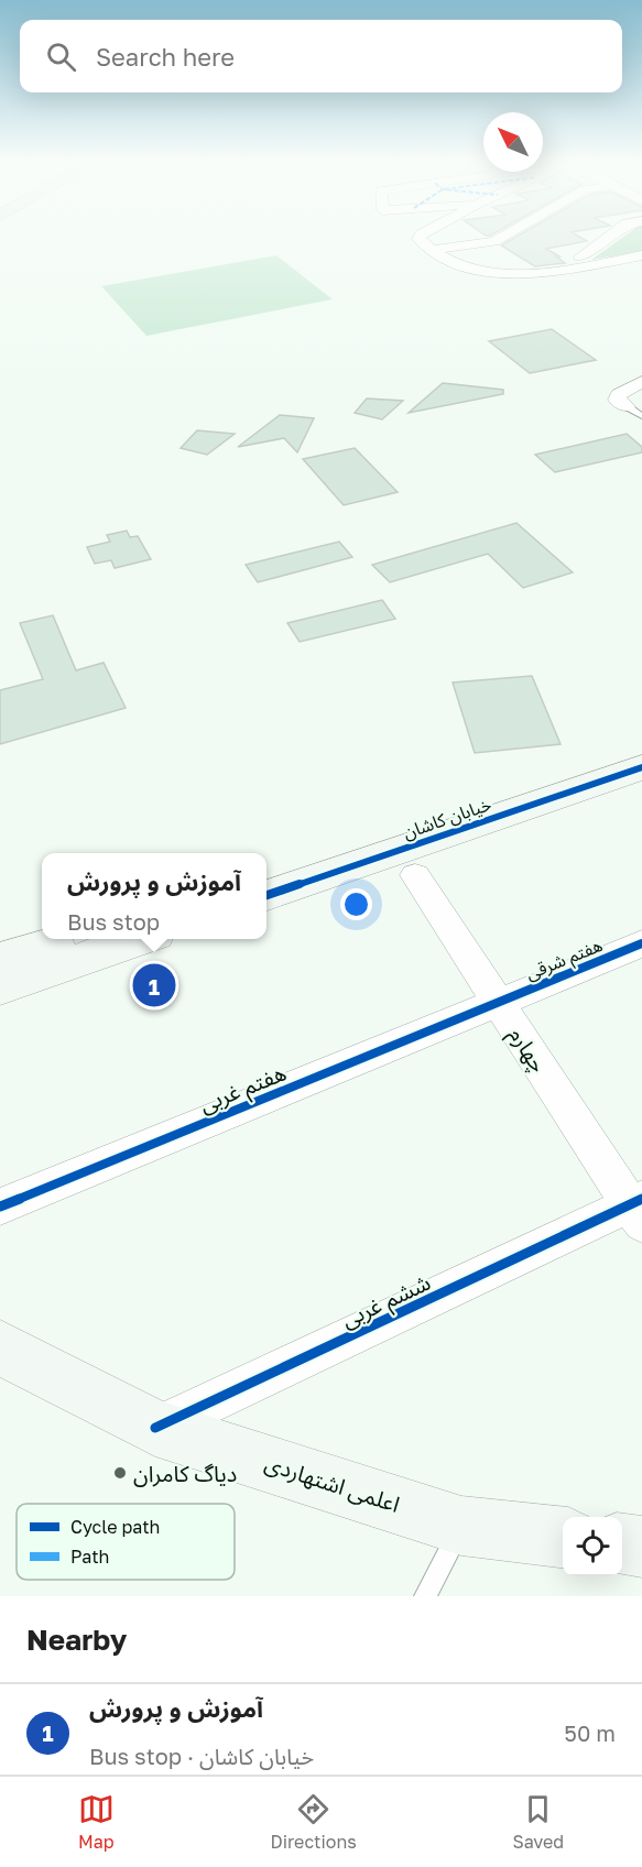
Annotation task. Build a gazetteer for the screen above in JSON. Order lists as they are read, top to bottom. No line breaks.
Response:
{"streets":{"main road":["خیابان کاشان","اعلمی اشتهاردی"],"street":["هفتم شرقی","چهارم","هفتم غربی","ششم غربی"]},"crossings":[["هفتم شرقی","چهارم"],["هفتم شرقی","هفتم غربی"],["چهارم","هفتم غربی"],["چهارم","ششم غربی"],["ششم غربی","اعلمی اشتهاردی"]],"places":["دیاگ کامران"],"legend":["Cycle path","Path"],"north":"top left","page":{"search":"Search here","popup":["آموزش و پرورش","Bus stop"],"pins":"1","heading":"Nearby","list":[{"mark":"1","name":"آموزش و پرورش","note":"Bus stop · خیابان کاشان","value":"50 m"}],"nav":["Map","Directions","Saved"]}}
